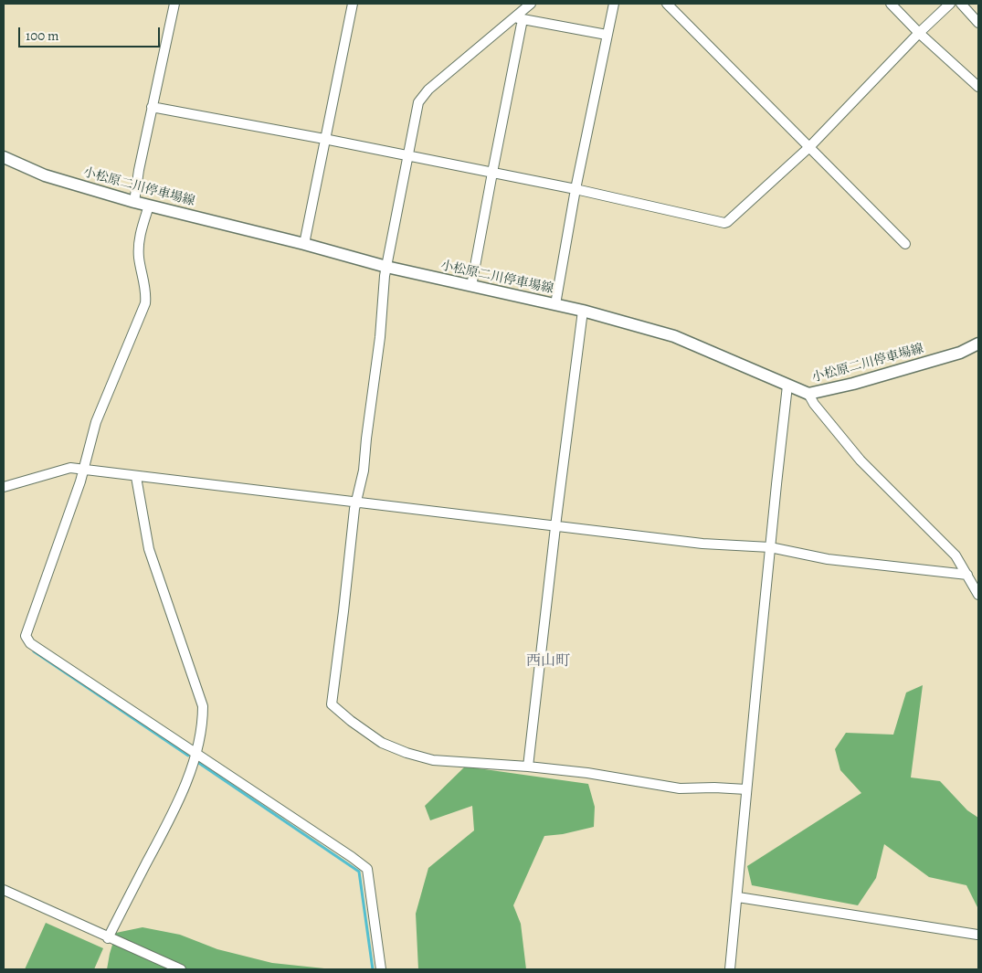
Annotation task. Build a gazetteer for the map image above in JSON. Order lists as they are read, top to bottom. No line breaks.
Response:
{"streets":{"main road":["小松原二川停車場線"]},"districts":["西山町"],"scale_bar":"100 m"}
